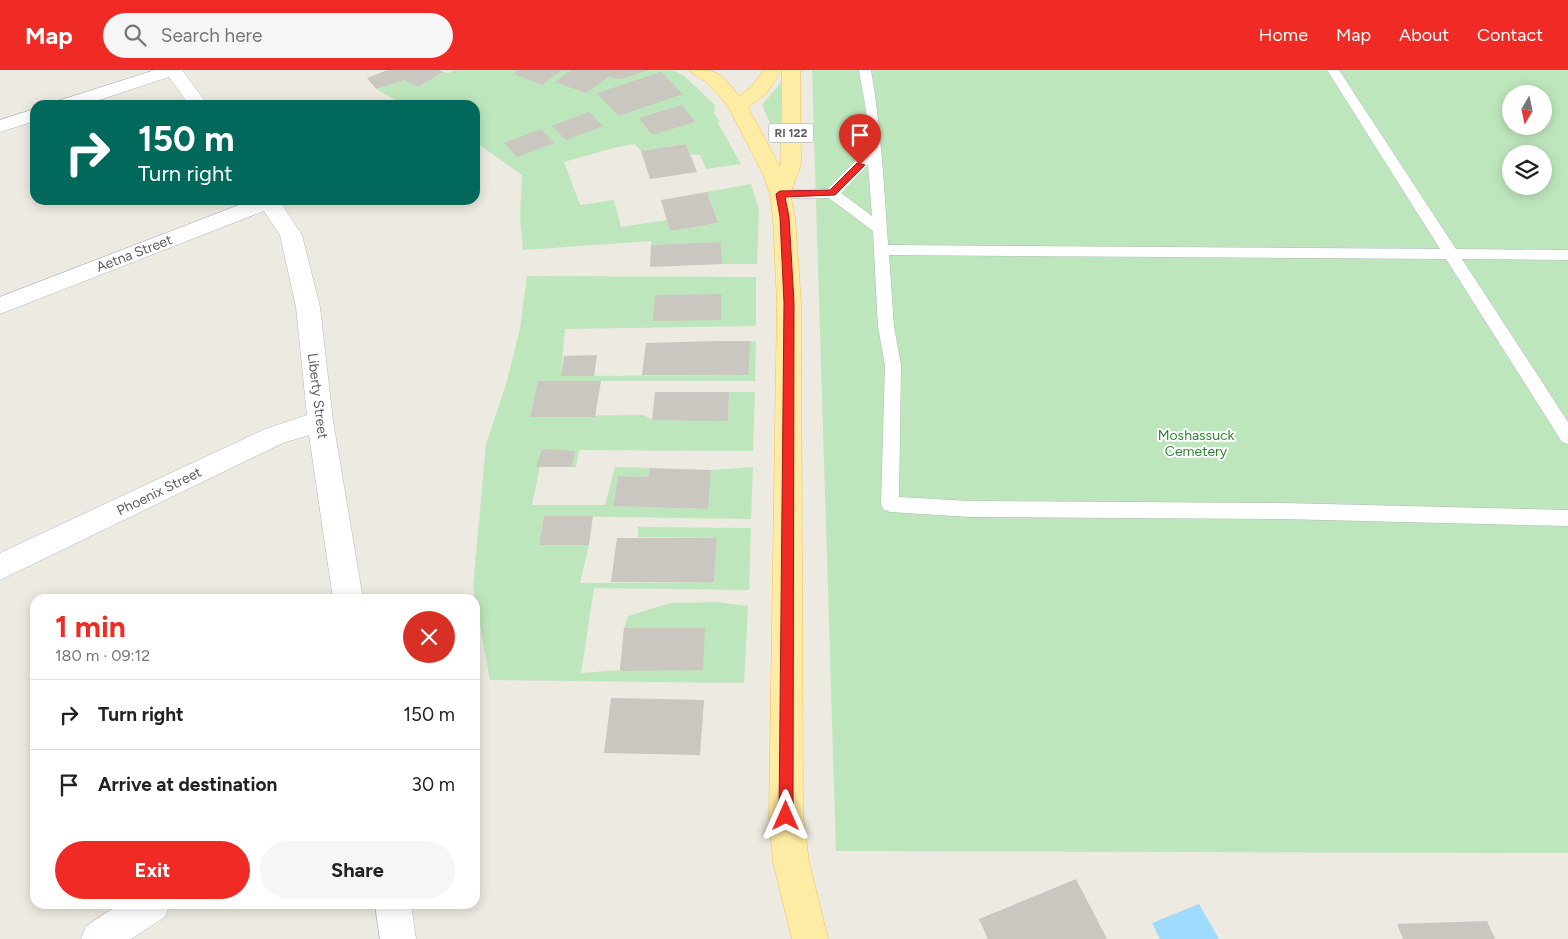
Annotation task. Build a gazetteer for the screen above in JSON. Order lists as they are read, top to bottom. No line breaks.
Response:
{"streets":{"main road":["RI 122"],"street":["Aetna Street","Liberty Street","Phoenix Street"]},"crossings":[["Liberty Street","Phoenix Street"]],"parks":["Moshassuck Cemetery"],"north":"bottom","page":{"header":"Map","search":"Search here","nav":["Home","Map","About","Contact"],"turn":["150 m","Turn right"],"heading":["1 min","180 m · 09:12"],"list":[{"name":"Turn right","value":"150 m"},{"name":"Arrive at destination","value":"30 m"}],"buttons":["Exit","Share"]}}
